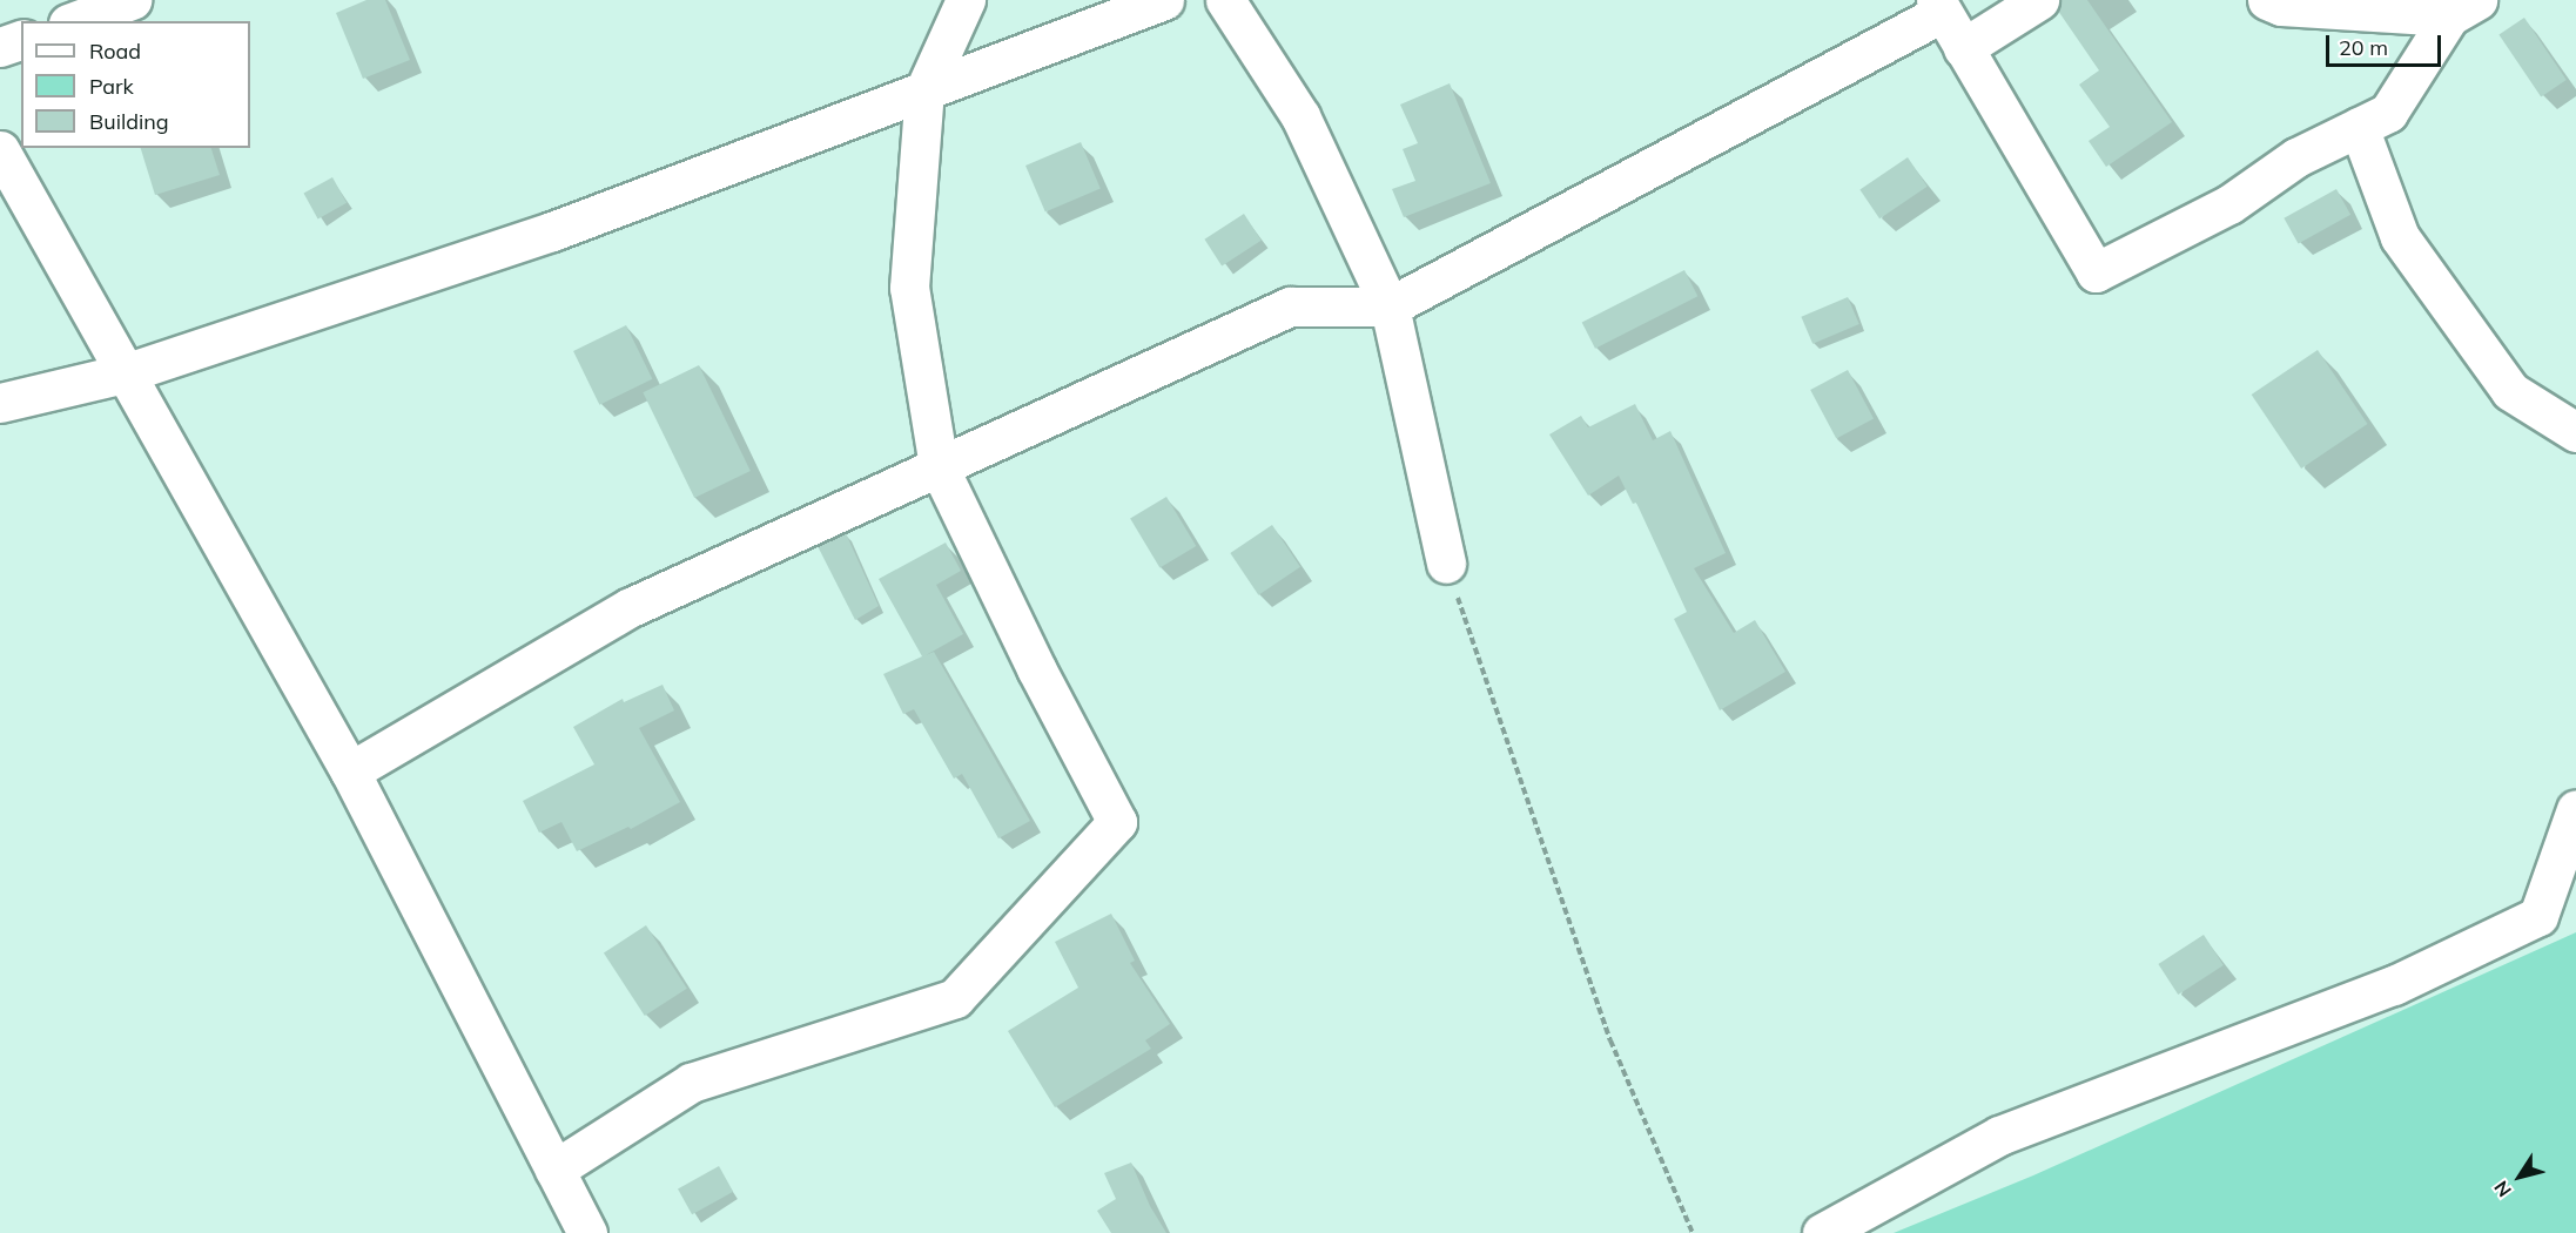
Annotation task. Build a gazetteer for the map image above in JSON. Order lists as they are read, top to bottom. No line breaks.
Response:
{"legend":["Road","Park","Building"],"scale_bar":"20 m","north":"bottom left"}
